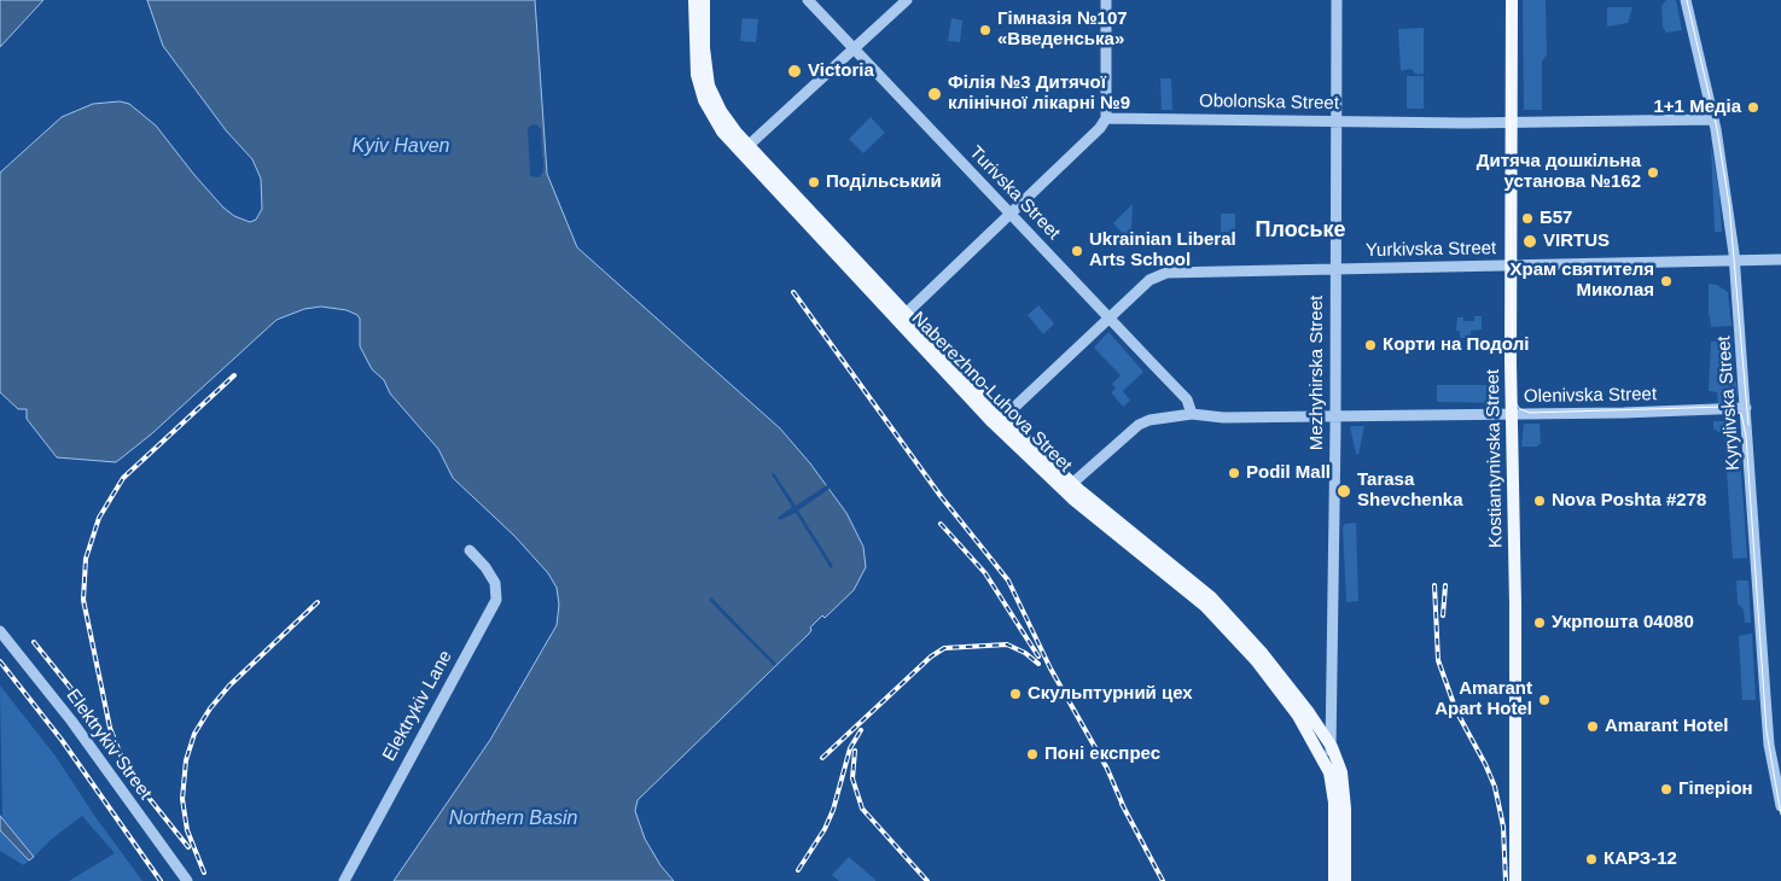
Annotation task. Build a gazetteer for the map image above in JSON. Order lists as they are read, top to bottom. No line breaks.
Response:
{"streets":{"main road":["Mezhyhirska Street","Naberezhno-Luhova Street","Kostiantynivska Street"],"street":["Obolonska Street","Turivska Street","Yurkivska Street","Olenivska Street","Kyrylivska Street","Elektrykiv Lane","Elektrykiv Street"]},"crossings":[["Obolonska Street","Mezhyhirska Street"],["Obolonska Street","Kyrylivska Street"],["Obolonska Street","Kostiantynivska Street"],["Turivska Street","Yurkivska Street"],["Turivska Street","Olenivska Street"],["Yurkivska Street","Mezhyhirska Street"],["Yurkivska Street","Naberezhno-Luhova Street"],["Yurkivska Street","Kyrylivska Street"],["Yurkivska Street","Kostiantynivska Street"],["Mezhyhirska Street","Naberezhno-Luhova Street"],["Mezhyhirska Street","Olenivska Street"],["Naberezhno-Luhova Street","Olenivska Street"],["Olenivska Street","Kyrylivska Street"],["Olenivska Street","Kostiantynivska Street"]],"districts":["Плоське"],"water":["Kyiv Haven","Northern Basin"],"places":["Гімназія №107 «Введенська»","Victoria","Філія №3 Дитячої клінічної лікарні №9","1+1 Медіа","Дитяча дошкільна установа №162","Подільський","Б57","VIRTUS","Ukrainian Liberal Arts School","Храм святителя Миколая","Корти на Подолі","Podil Mall","Tarasa Shevchenka","Nova Poshta #278","Укрпошта 04080","Скульптурний цех","Amarant Apart Hotel","Amarant Hotel","Поні експрес","Гіперіон","КАРЗ-12"]}
